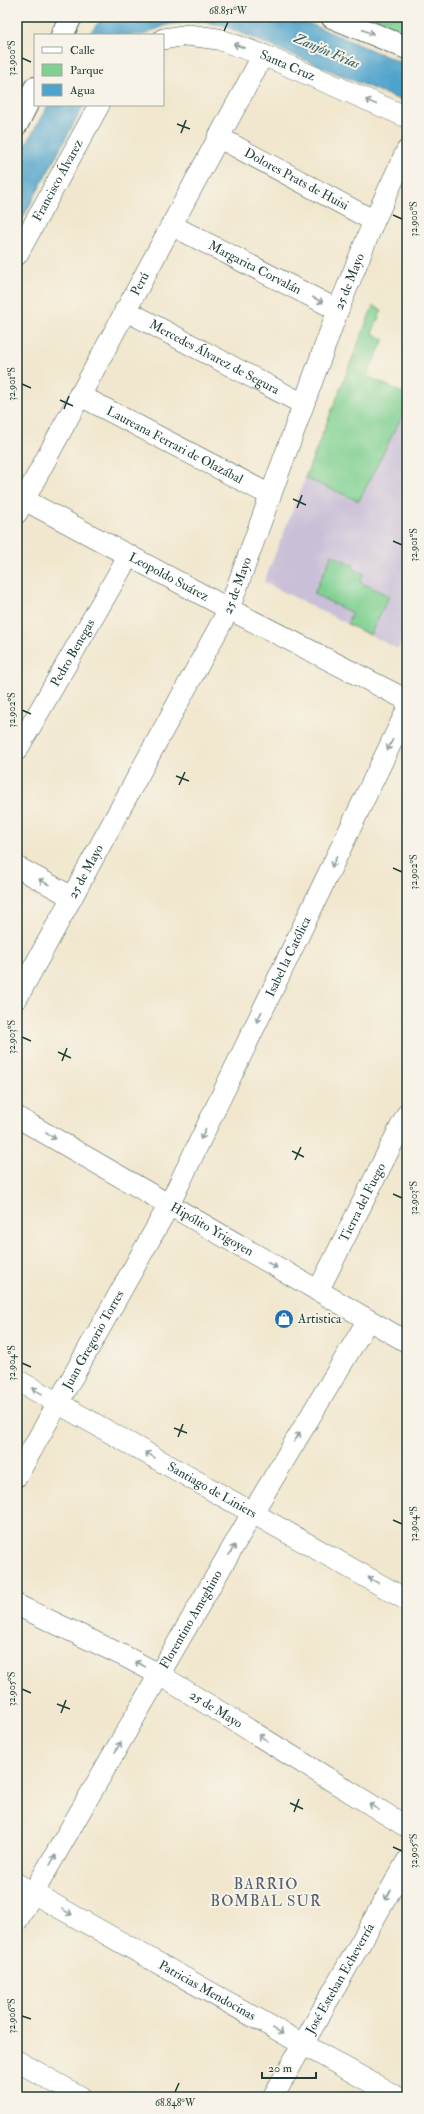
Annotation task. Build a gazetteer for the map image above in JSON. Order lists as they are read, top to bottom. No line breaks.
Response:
{"streets":{"street":["Santa Cruz","Dolores Prats de Huisi","Francisco Álvarez","Margarita Corvalán","25 de Mayo","Perú","Mercedes Álvarez de Segura","Laureana Ferrari de Olazábal","Leopoldo Suárez","Pedro Benegas","Isabel la Católica","Tierra del Fuego","Hipólito Yrigoyen","Juan Gregorio Torres","Santiago de Liniers","Florentino Ameghino","José Esteban Echeverría","Patricias Mendocinas"]},"crossings":[["Santa Cruz","Perú"],["Dolores Prats de Huisi","25 de Mayo"],["Dolores Prats de Huisi","Perú"],["Margarita Corvalán","25 de Mayo"],["Margarita Corvalán","Perú"],["25 de Mayo","Mercedes Álvarez de Segura"],["25 de Mayo","Laureana Ferrari de Olazábal"],["25 de Mayo","Leopoldo Suárez"],["25 de Mayo","Florentino Ameghino"],["Perú","Mercedes Álvarez de Segura"],["Perú","Laureana Ferrari de Olazábal"],["Perú","Leopoldo Suárez"],["Leopoldo Suárez","Pedro Benegas"],["Isabel la Católica","Hipólito Yrigoyen"],["Isabel la Católica","Juan Gregorio Torres"],["Tierra del Fuego","Hipólito Yrigoyen"],["Hipólito Yrigoyen","Juan Gregorio Torres"],["Hipólito Yrigoyen","Florentino Ameghino"],["Juan Gregorio Torres","Santiago de Liniers"],["Santiago de Liniers","Florentino Ameghino"],["Florentino Ameghino","Patricias Mendocinas"],["José Esteban Echeverría","Patricias Mendocinas"]],"one_way":["Santa Cruz","Margarita Corvalán","Isabel la Católica","Hipólito Yrigoyen","Santiago de Liniers","Florentino Ameghino","José Esteban Echeverría","Patricias Mendocinas"],"districts":["BARRIO BOMBAL SUR"],"water":["Zanjón Frías"],"places":{"shop":["Artistica"]},"legend":["Calle","Parque","Agua"],"scale_bar":"20 m","coordinates":["68.851°W","32.900°S","32.901°S","32.902°S","32.903°S","32.904°S","32.905°S","32.906°S","68.848°W"]}
